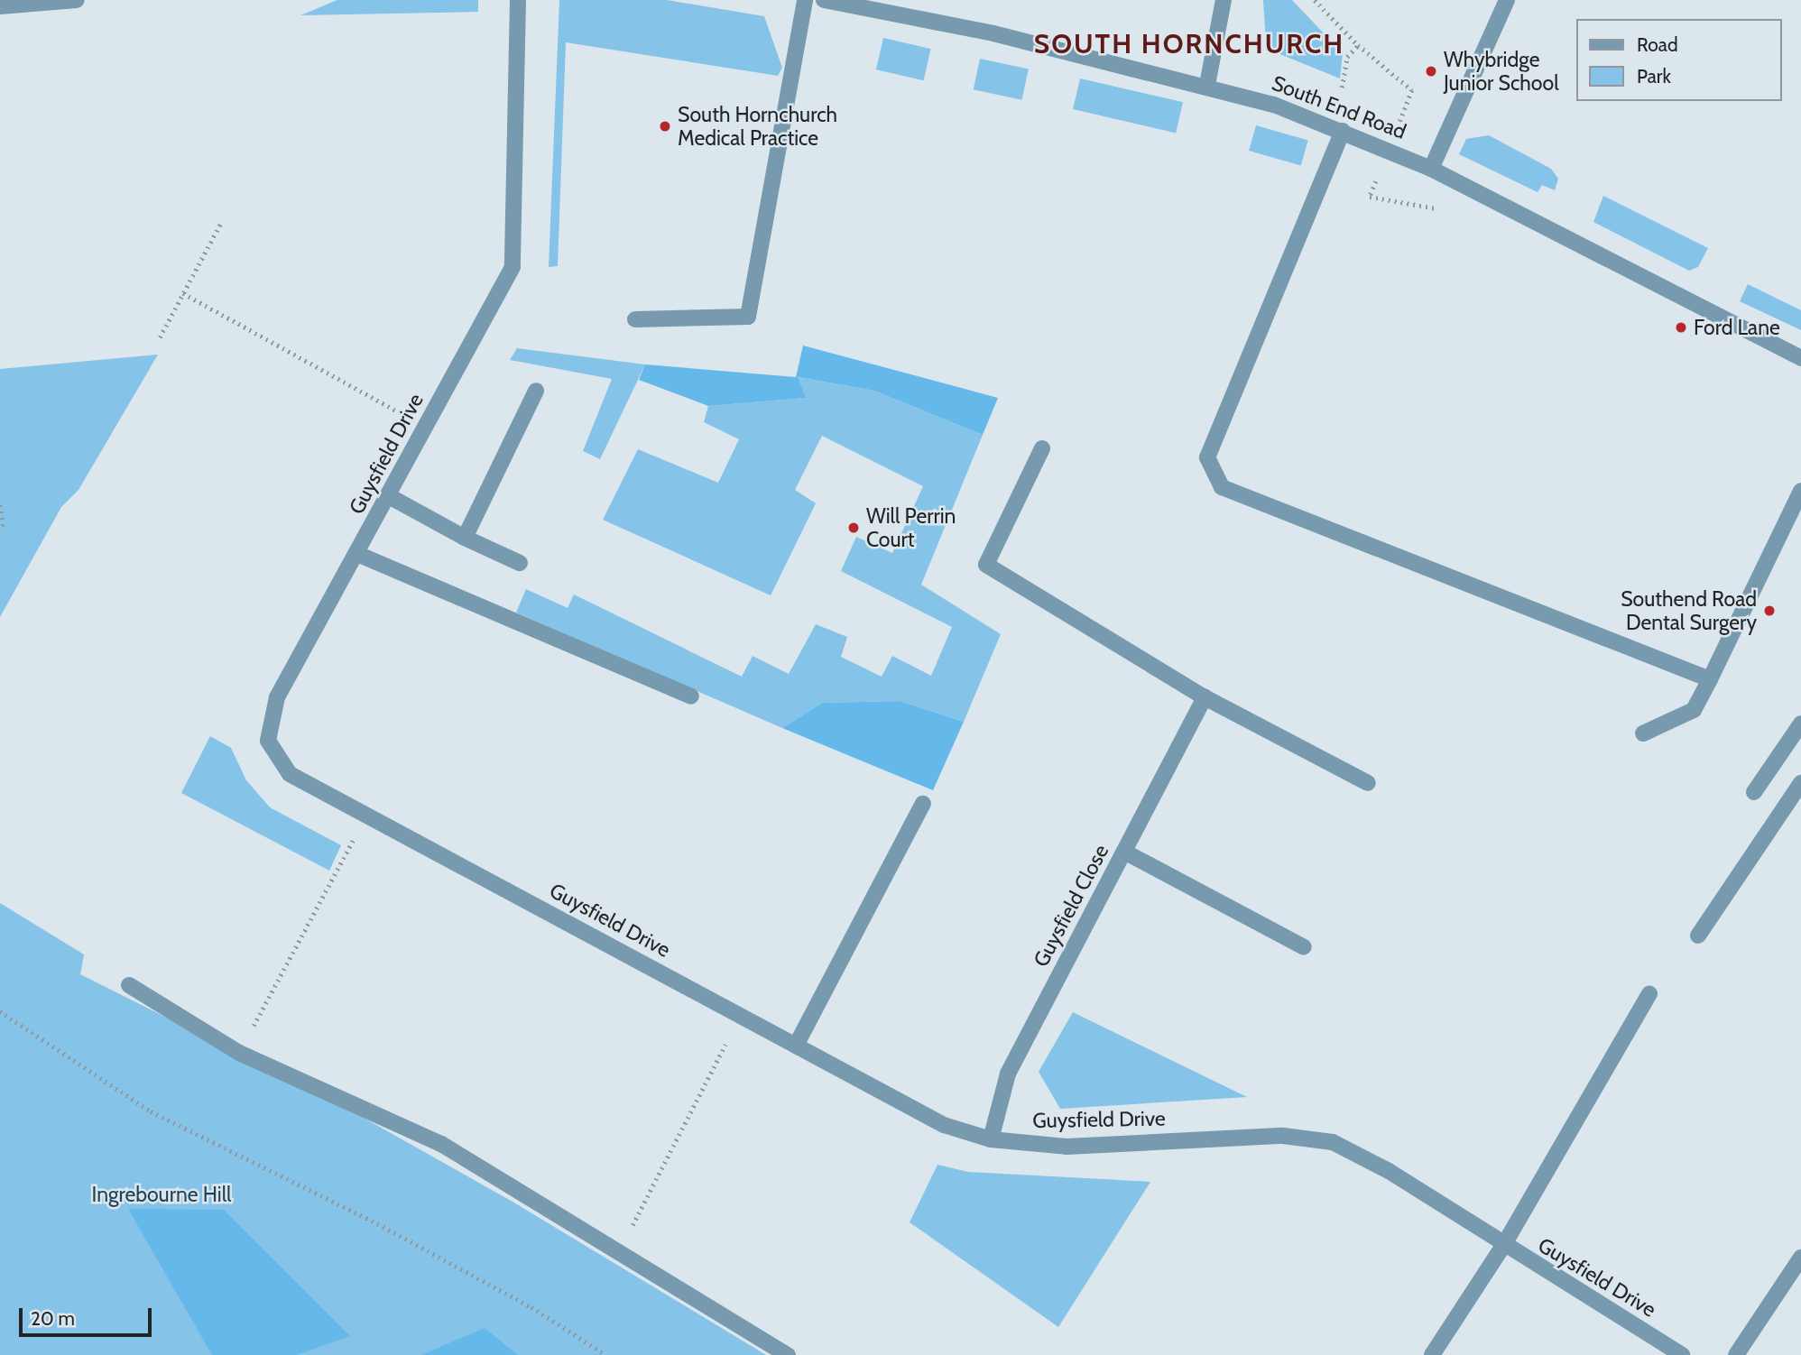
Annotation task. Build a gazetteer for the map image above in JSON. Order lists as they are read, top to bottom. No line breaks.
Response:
{"streets":{"street":["South End Road","Guysfield Drive","Guysfield Close"]},"crossings":[["Guysfield Drive","Guysfield Close"]],"districts":["SOUTH HORNCHURCH"],"parks":["Ingrebourne Hill"],"places":["Whybridge Junior School","South Hornchurch Medical Practice","Ford Lane","Will Perrin Court","Southend Road Dental Surgery"],"legend":["Road","Park"],"scale_bar":"20 m"}
